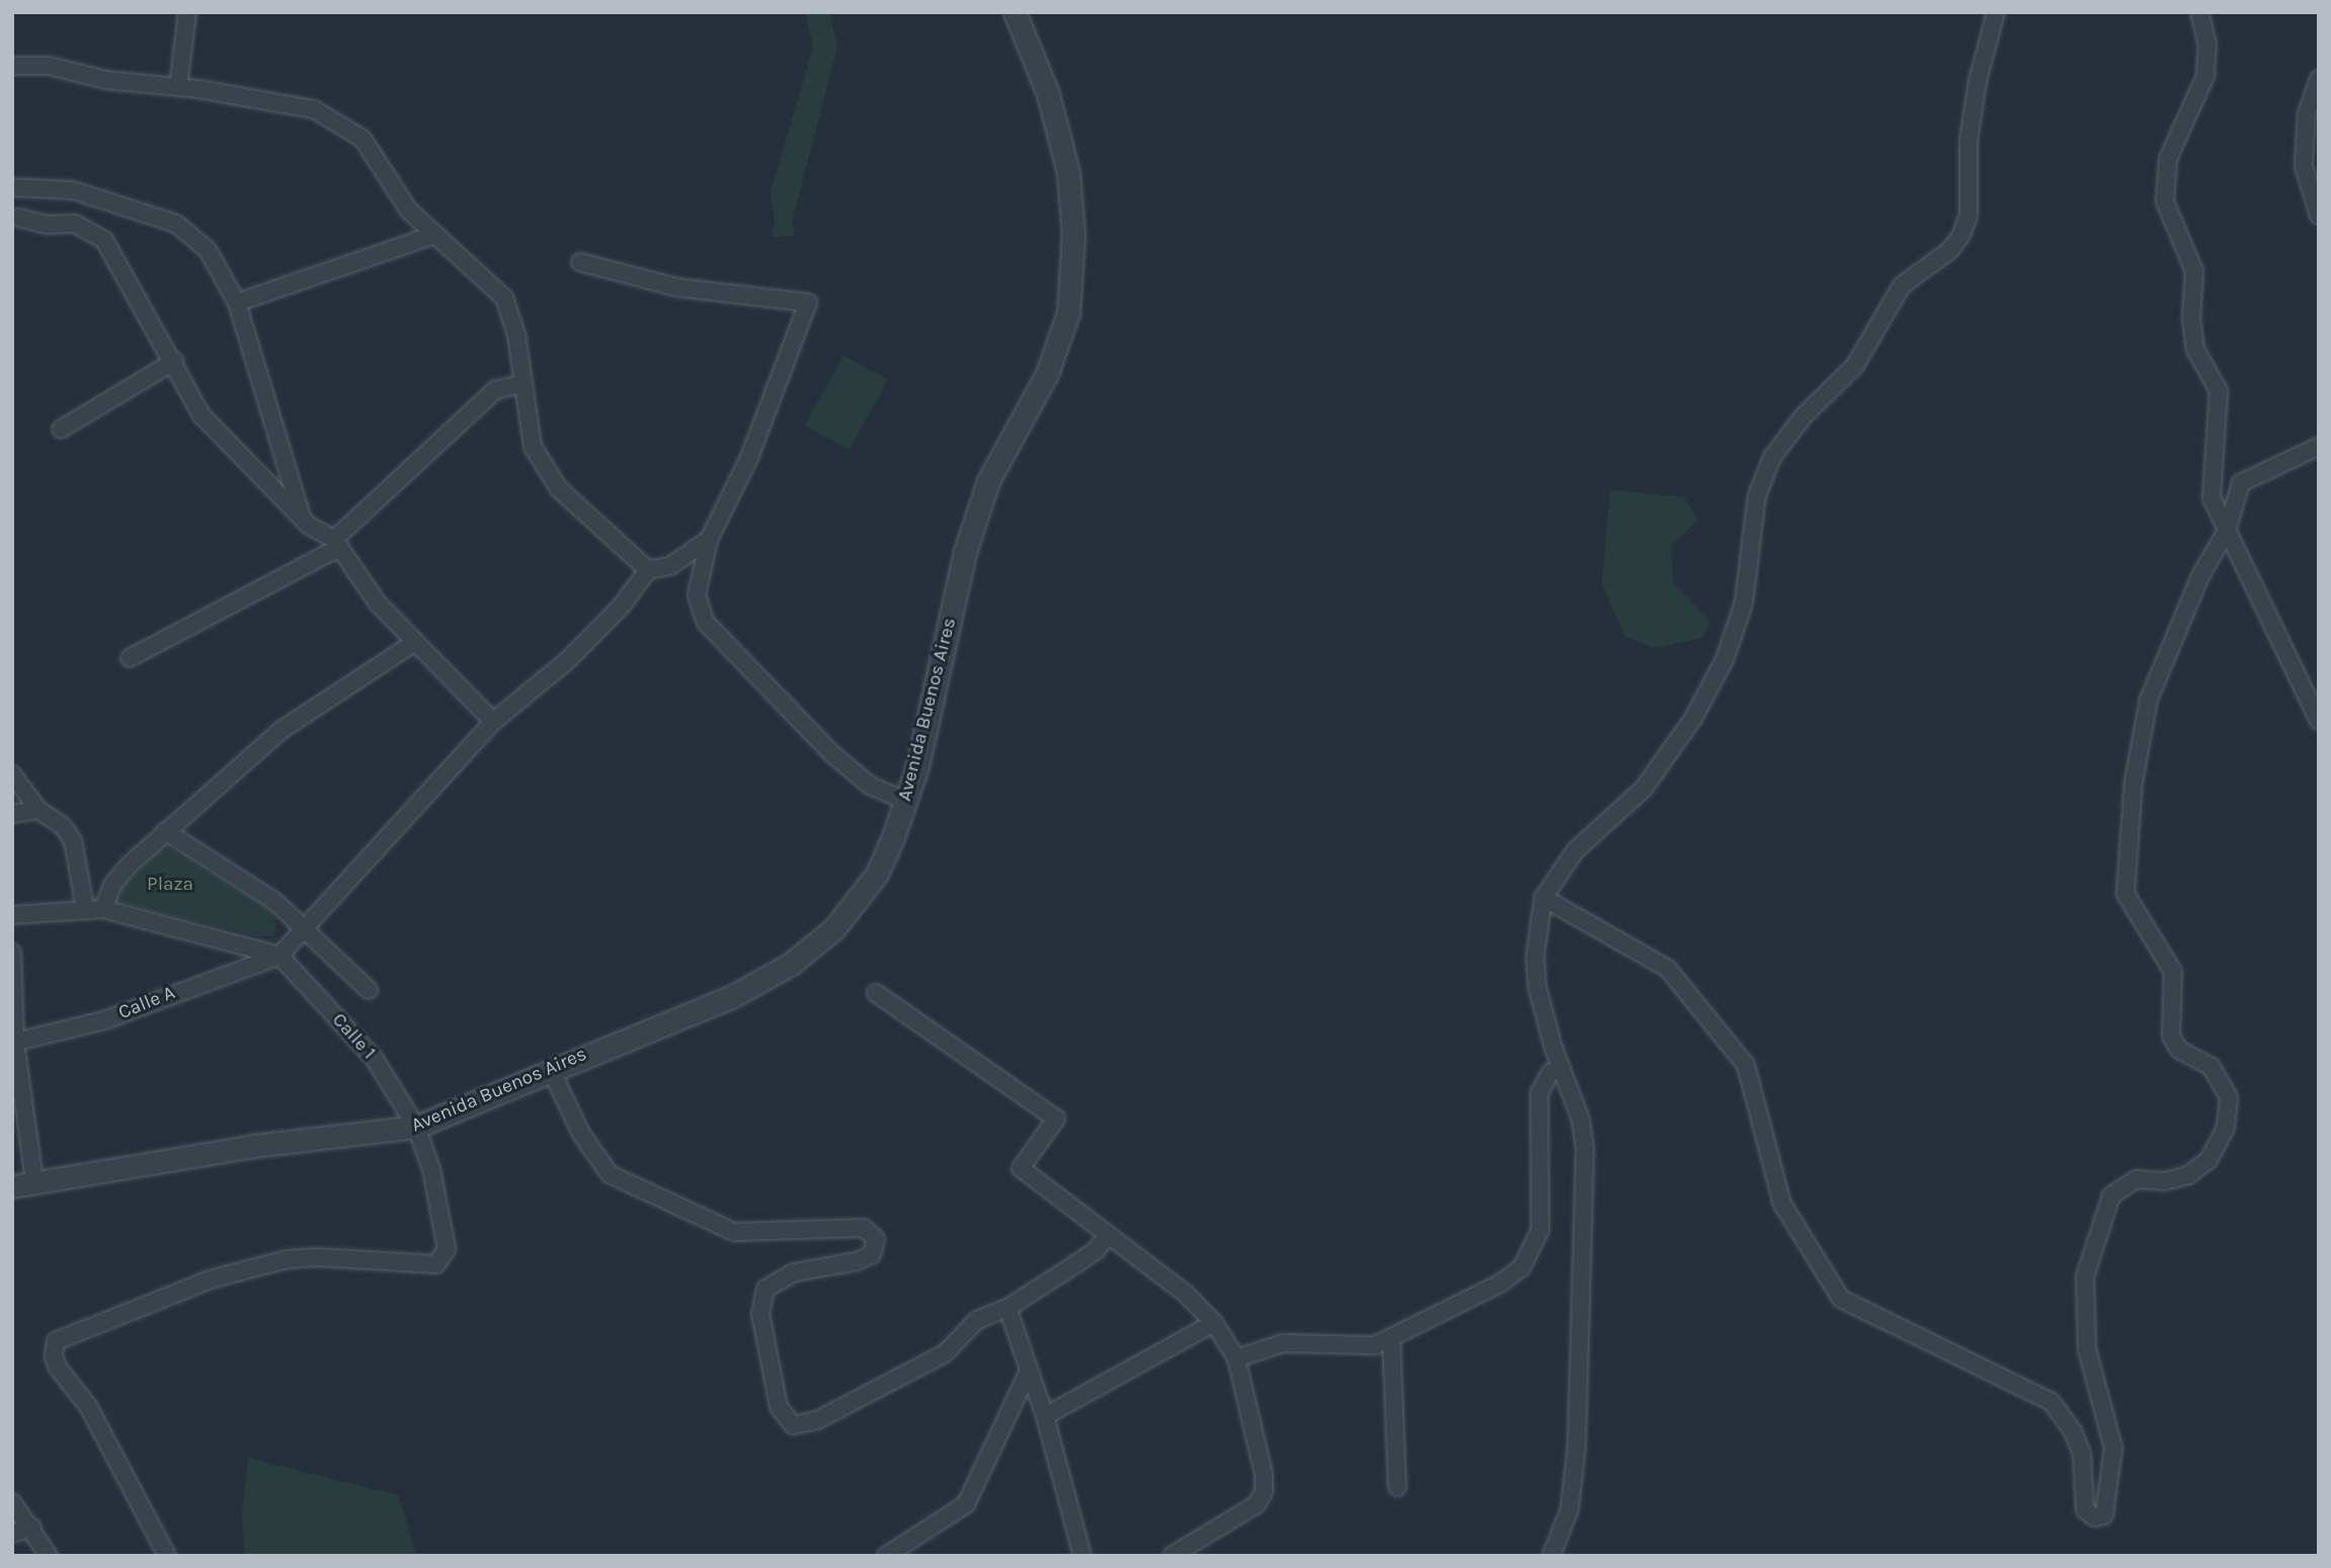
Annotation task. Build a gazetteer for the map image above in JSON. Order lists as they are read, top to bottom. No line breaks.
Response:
{"streets":{"street":["Avenida Buenos Aires","Calle A","Calle 1"]},"crossings":[["Avenida Buenos Aires","Calle 1"],["Calle A","Calle 1"]],"parks":["Plaza"]}
